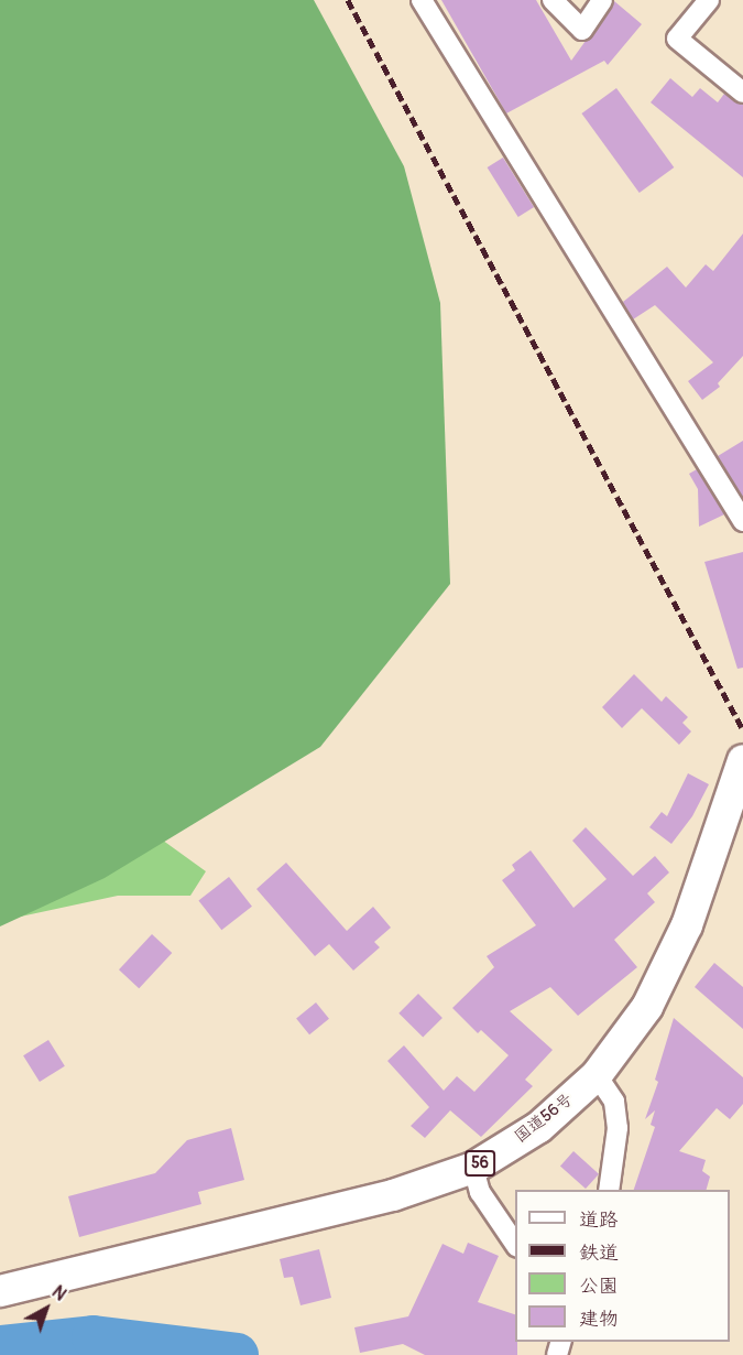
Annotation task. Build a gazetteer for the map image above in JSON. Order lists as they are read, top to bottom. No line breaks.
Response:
{"streets":{"highway":["国道56号","56"]},"legend":["道路","鉄道","公園","建物"],"north":"top right"}
